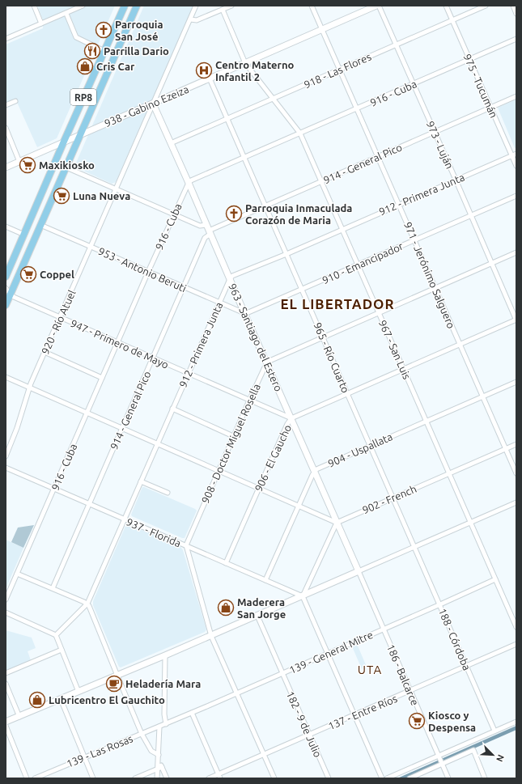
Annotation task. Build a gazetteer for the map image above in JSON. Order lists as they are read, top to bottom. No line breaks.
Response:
{"streets":{"main road":["RP8"],"street":["918 - Las Flores","975 - Tucumán","916 - Cuba","938 - Gabino Ezeiza","973 - Luján","914 - General Pico","912 - Primera Junta","910 - Emancipador","953 - Antonio Beruti","971 - Jerónimo Salguero","920 - Río Atuel","963 - Santiago del Estero","947 - Primero de Mayo","967 - San Luis","965 - Río Cuarto","908 - Doctor Miguel Rosella","904 - Uspallata","906 - El Gaucho","902 - French","937 - Florida","188 - Córdoba","139 - General Mitre","186 - Balcarce","137 - Entre Ríos","182 - 9 de Julio","139 - Las Rosas"]},"crossings":[["918 - Las Flores","975 - Tucumán"],["918 - Las Flores","973 - Luján"],["918 - Las Flores","971 - Jerónimo Salguero"],["918 - Las Flores","963 - Santiago del Estero"],["918 - Las Flores","967 - San Luis"],["918 - Las Flores","965 - Río Cuarto"],["975 - Tucumán","916 - Cuba"],["975 - Tucumán","914 - General Pico"],["975 - Tucumán","912 - Primera Junta"],["916 - Cuba","973 - Luján"],["916 - Cuba","953 - Antonio Beruti"],["916 - Cuba","971 - Jerónimo Salguero"],["916 - Cuba","963 - Santiago del Estero"],["916 - Cuba","947 - Primero de Mayo"],["916 - Cuba","967 - San Luis"],["916 - Cuba","965 - Río Cuarto"],["916 - Cuba","937 - Florida"],["RP8","938 - Gabino Ezeiza"],["RP8","953 - Antonio Beruti"],["RP8","947 - Primero de Mayo"],["938 - Gabino Ezeiza","973 - Luján"],["938 - Gabino Ezeiza","971 - Jerónimo Salguero"],["938 - Gabino Ezeiza","920 - Río Atuel"],["938 - Gabino Ezeiza","963 - Santiago del Estero"],["938 - Gabino Ezeiza","967 - San Luis"],["938 - Gabino Ezeiza","965 - Río Cuarto"],["973 - Luján","914 - General Pico"],["973 - Luján","912 - Primera Junta"],["973 - Luján","910 - Emancipador"],["973 - Luján","906 - El Gaucho"],["914 - General Pico","953 - Antonio Beruti"],["914 - General Pico","971 - Jerónimo Salguero"],["914 - General Pico","963 - Santiago del Estero"],["914 - General Pico","947 - Primero de Mayo"],["914 - General Pico","967 - San Luis"],["914 - General Pico","965 - Río Cuarto"],["914 - General Pico","937 - Florida"],["912 - Primera Junta","953 - Antonio Beruti"],["912 - Primera Junta","971 - Jerónimo Salguero"],["912 - Primera Junta","963 - Santiago del Estero"],["912 - Primera Junta","947 - Primero de Mayo"],["912 - Primera Junta","967 - San Luis"],["912 - Primera Junta","965 - Río Cuarto"],["912 - Primera Junta","937 - Florida"],["910 - Emancipador","953 - Antonio Beruti"],["910 - Emancipador","971 - Jerónimo Salguero"],["910 - Emancipador","963 - Santiago del Estero"],["910 - Emancipador","967 - San Luis"],["910 - Emancipador","965 - Río Cuarto"],["953 - Antonio Beruti","920 - Río Atuel"],["953 - Antonio Beruti","963 - Santiago del Estero"],["971 - Jerónimo Salguero","904 - Uspallata"],["971 - Jerónimo Salguero","906 - El Gaucho"],["971 - Jerónimo Salguero","902 - French"],["920 - Río Atuel","963 - Santiago del Estero"],["920 - Río Atuel","947 - Primero de Mayo"],["963 - Santiago del Estero","947 - Primero de Mayo"],["963 - Santiago del Estero","908 - Doctor Miguel Rosella"],["963 - Santiago del Estero","904 - Uspallata"],["963 - Santiago del Estero","906 - El Gaucho"],["963 - Santiago del Estero","902 - French"],["963 - Santiago del Estero","186 - Balcarce"],["947 - Primero de Mayo","908 - Doctor Miguel Rosella"],["947 - Primero de Mayo","906 - El Gaucho"],["967 - San Luis","904 - Uspallata"],["967 - San Luis","906 - El Gaucho"],["967 - San Luis","902 - French"],["967 - San Luis","139 - General Mitre"],["965 - Río Cuarto","904 - Uspallata"],["965 - Río Cuarto","906 - El Gaucho"],["965 - Río Cuarto","902 - French"],["965 - Río Cuarto","188 - Córdoba"],["908 - Doctor Miguel Rosella","937 - Florida"],["906 - El Gaucho","937 - Florida"],["188 - Córdoba","139 - General Mitre"],["188 - Córdoba","137 - Entre Ríos"],["139 - General Mitre","186 - Balcarce"],["139 - General Mitre","182 - 9 de Julio"],["139 - General Mitre","139 - Las Rosas"],["186 - Balcarce","137 - Entre Ríos"],["137 - Entre Ríos","182 - 9 de Julio"]],"districts":["EL LIBERTADOR","UTA"],"places":{"church":["Parroquia San José","Parroquia Inmaculada Corazón de Maria"],"restaurant":["Parrilla Dario"],"shop":["Cris Car","Maderera San Jorge","Lubricentro El Gauchito"],"hospital":["Centro Materno Infantil 2"],"supermarket":["Maxikiosko","Luna Nueva","Coppel","Kiosco y Despensa"],"cafe":["Heladería Mara"]},"north":"bottom right"}
